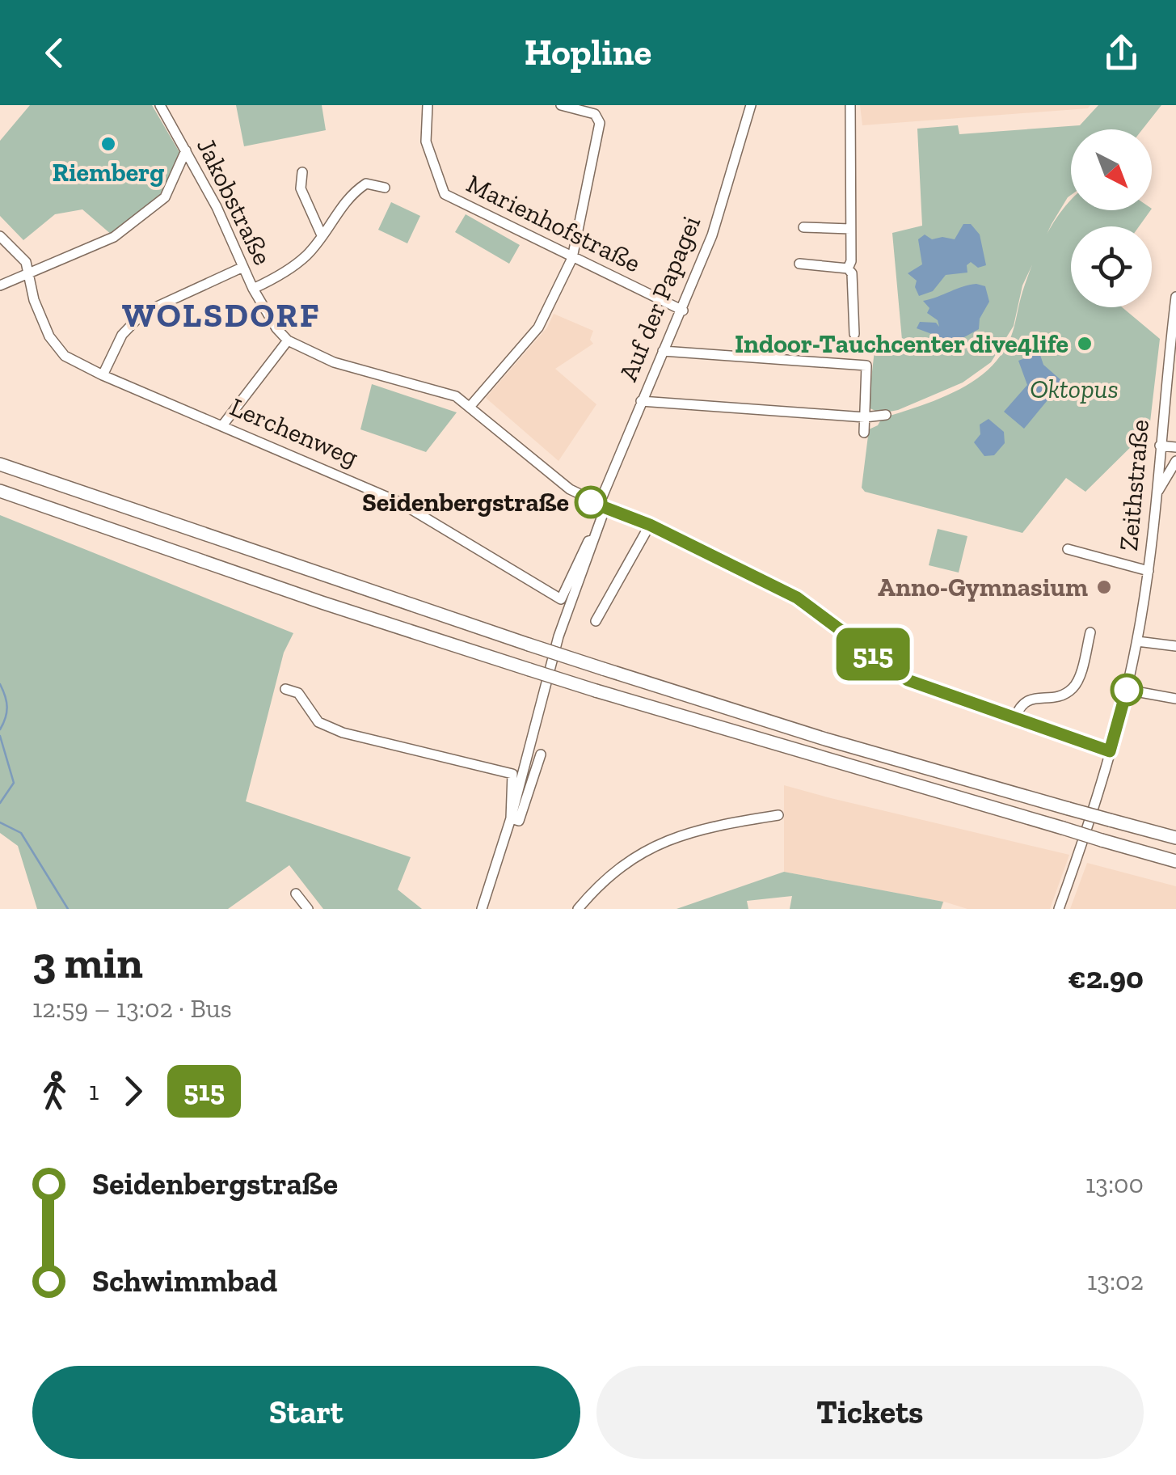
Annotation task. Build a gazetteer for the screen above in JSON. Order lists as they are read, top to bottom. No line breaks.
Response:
{"streets":{"street":["Jakobstraße","Marienhofstraße","Auf der Papagei","Lerchenweg","Zeithstraße"]},"crossings":[["Jakobstraße","Auf der Papagei"],["Marienhofstraße","Auf der Papagei"],["Auf der Papagei","Lerchenweg"]],"districts":["WOLSDORF"],"parks":["Oktopus"],"places":["Riemberg","Indoor-Tauchcenter dive4life","Seidenbergstraße","Anno-Gymnasium"],"lines":["bus line 515"],"north":"bottom right","page":{"header":"Hopline","on_map":"515","heading":["3 min","12:59 – 13:02 · Bus","€2.90"],"legs":["1","515"],"list":[{"name":"Seidenbergstraße","value":"13:00"},{"name":"Schwimmbad","value":"13:02"}],"buttons":["Start","Tickets"]}}
